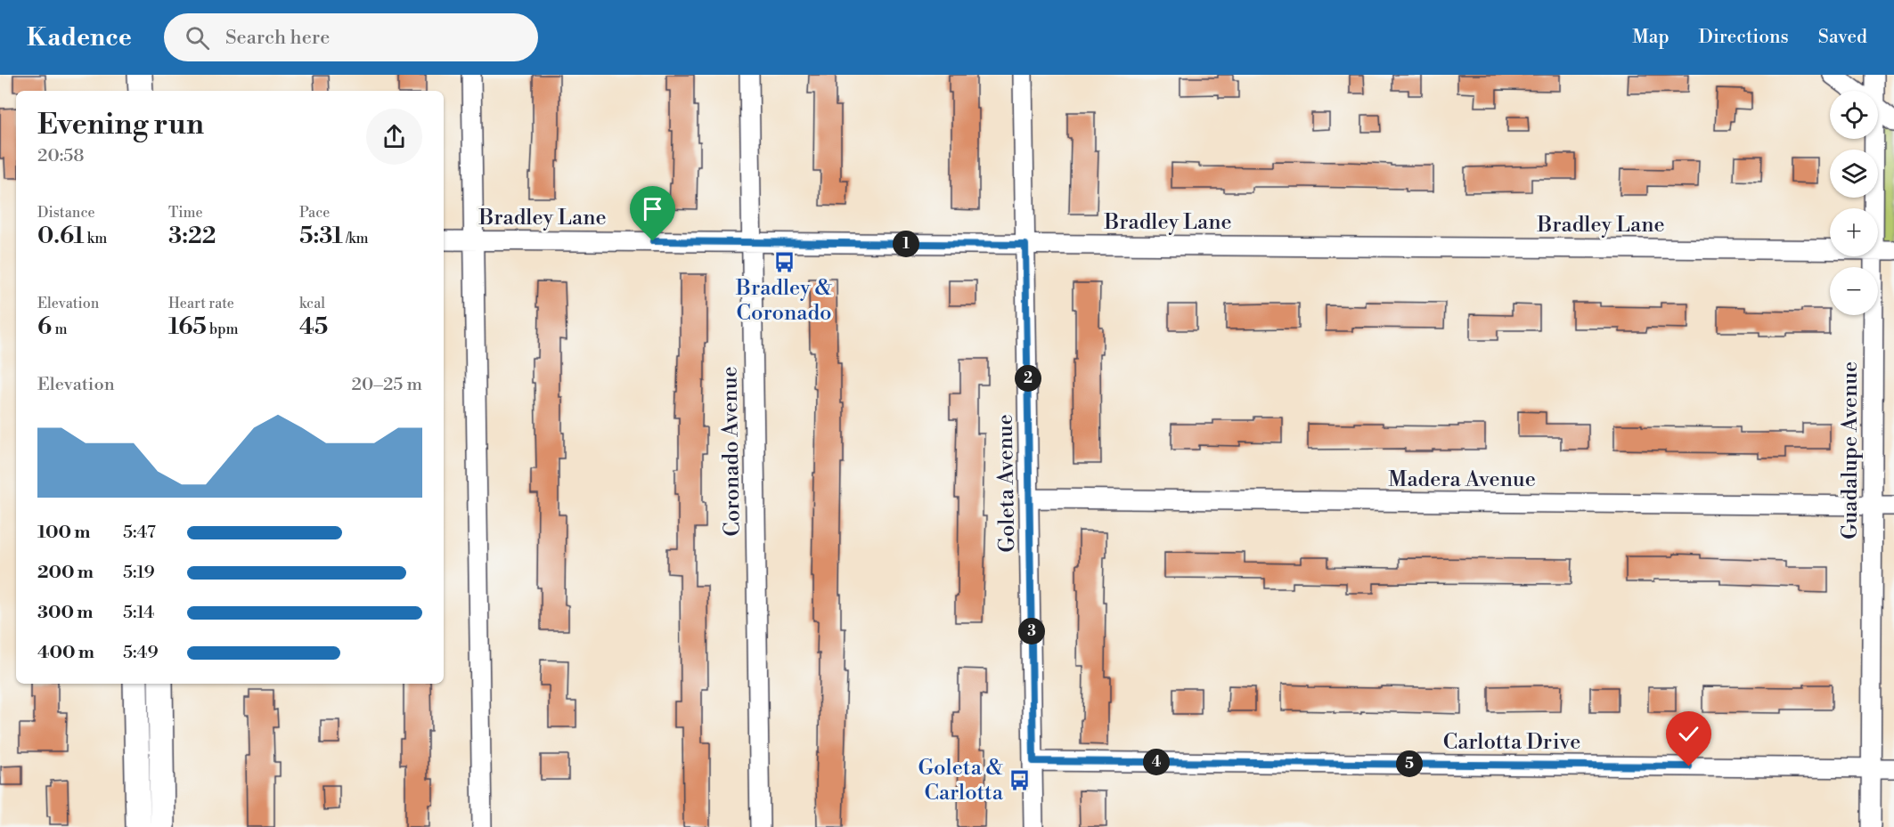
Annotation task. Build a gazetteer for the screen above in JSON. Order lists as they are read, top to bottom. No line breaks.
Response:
{"streets":{"street":["Bradley Lane","Guadalupe Avenue","Coronado Avenue","Madera Avenue","Goleta Avenue","Carlotta Drive"]},"crossings":[["Bradley Lane","Coronado Avenue"],["Bradley Lane","Goleta Avenue"],["Guadalupe Avenue","Madera Avenue"],["Guadalupe Avenue","Carlotta Drive"],["Madera Avenue","Goleta Avenue"],["Goleta Avenue","Carlotta Drive"]],"places":{"bus stop":["Bradley & Coronado","Goleta & Carlotta"]},"page":{"header":"Kadence","search":"Search here","nav":["Map","Directions","Saved"],"map_buttons":["+","−"],"heading":["Evening run","20:58"],"stats":[["Distance","0.61 km"],["Time","3:22"],["Pace","5:31 /km"],["Elevation","6 m"],["Heart rate","165 bpm"],["kcal","45"]],"pins":["1","2","3","4","5"],"chart":["Elevation","20–25 m"],"list":[{"name":"100 m","note":"5:47"},{"name":"200 m","note":"5:19"},{"name":"300 m","note":"5:14"},{"name":"400 m","note":"5:49"}]}}
